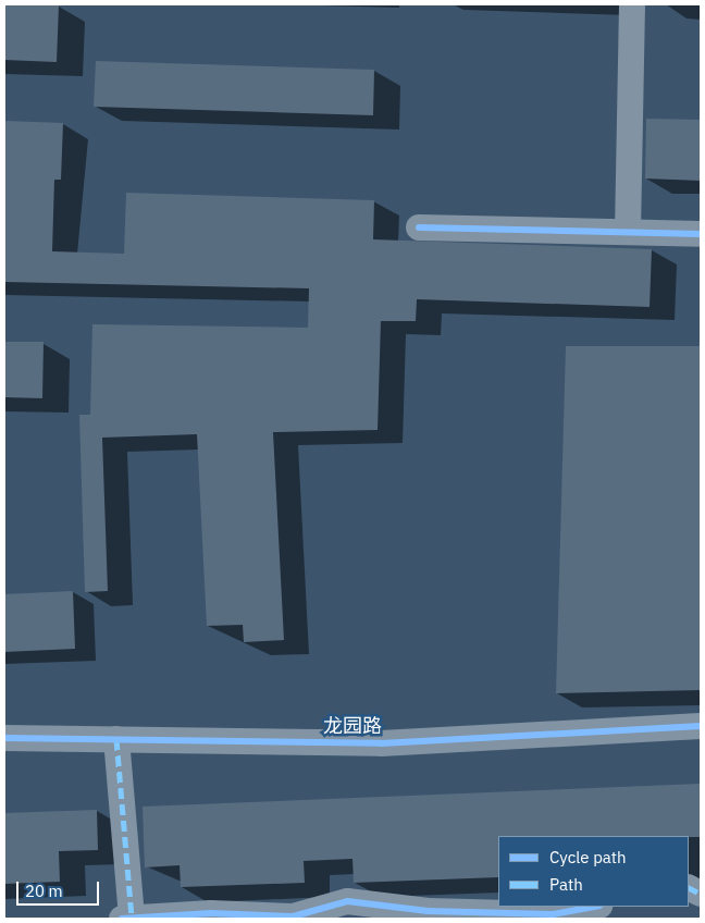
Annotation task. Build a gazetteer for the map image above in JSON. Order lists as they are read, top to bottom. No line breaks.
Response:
{"streets":{"street":["龙园路"]},"legend":["Cycle path","Path"],"scale_bar":"20 m"}
